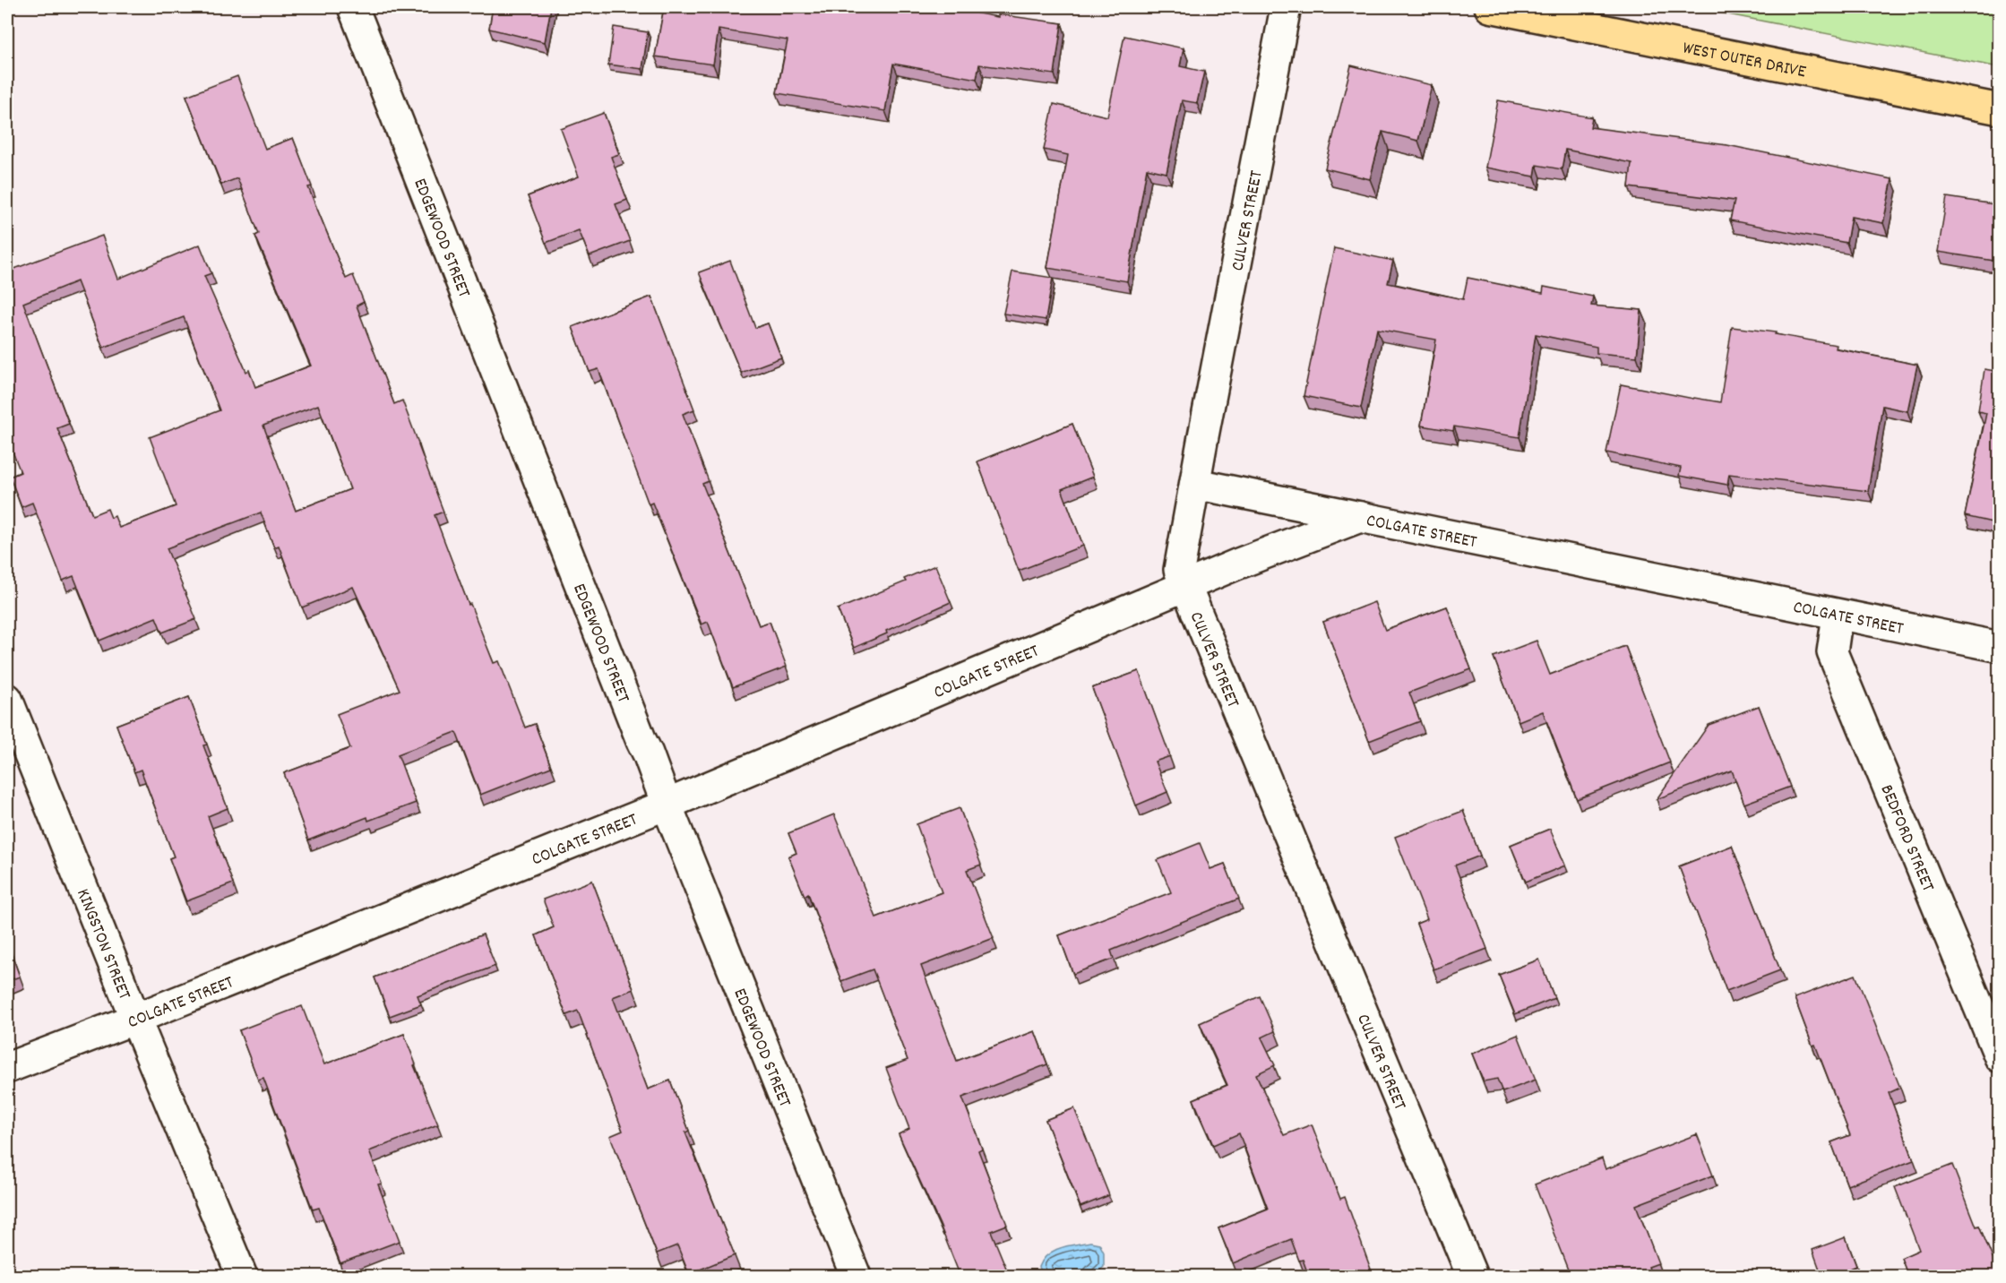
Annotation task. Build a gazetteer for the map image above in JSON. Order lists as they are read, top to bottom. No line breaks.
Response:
{"streets":{"main road":["WEST OUTER DRIVE"],"street":["CULVER STREET","EDGEWOOD STREET","COLGATE STREET","BEDFORD STREET","KINGSTON STREET"]},"crossings":[["CULVER STREET","COLGATE STREET"],["EDGEWOOD STREET","COLGATE STREET"],["COLGATE STREET","BEDFORD STREET"],["COLGATE STREET","KINGSTON STREET"]]}
